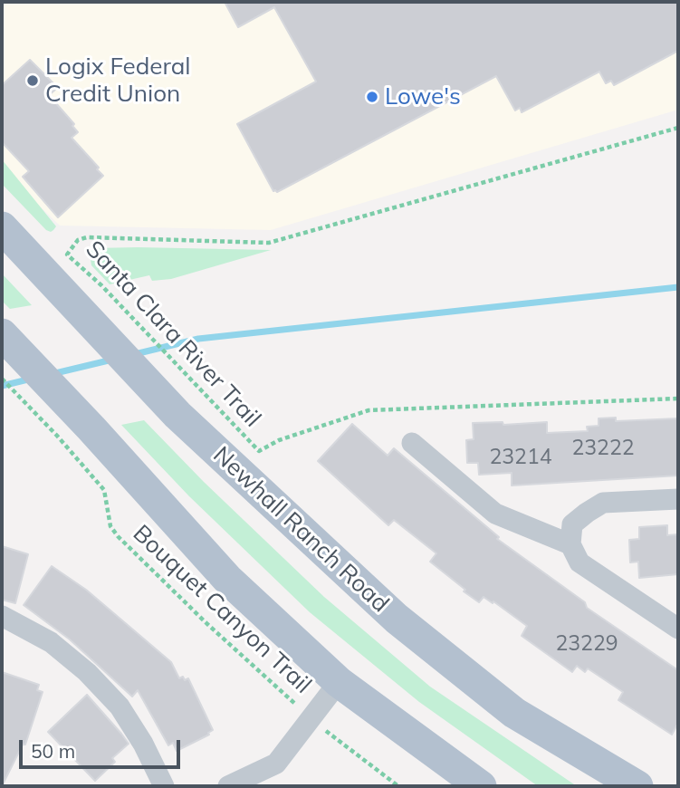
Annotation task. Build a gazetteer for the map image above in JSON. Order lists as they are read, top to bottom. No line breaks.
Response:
{"streets":{"main road":["Newhall Ranch Road"],"path":["Santa Clara River Trail","Bouquet Canyon Trail"]},"places":["Logix Federal Credit Union","Lowe's"],"house_numbers":["23222","23214","23229"],"scale_bar":"50 m"}
